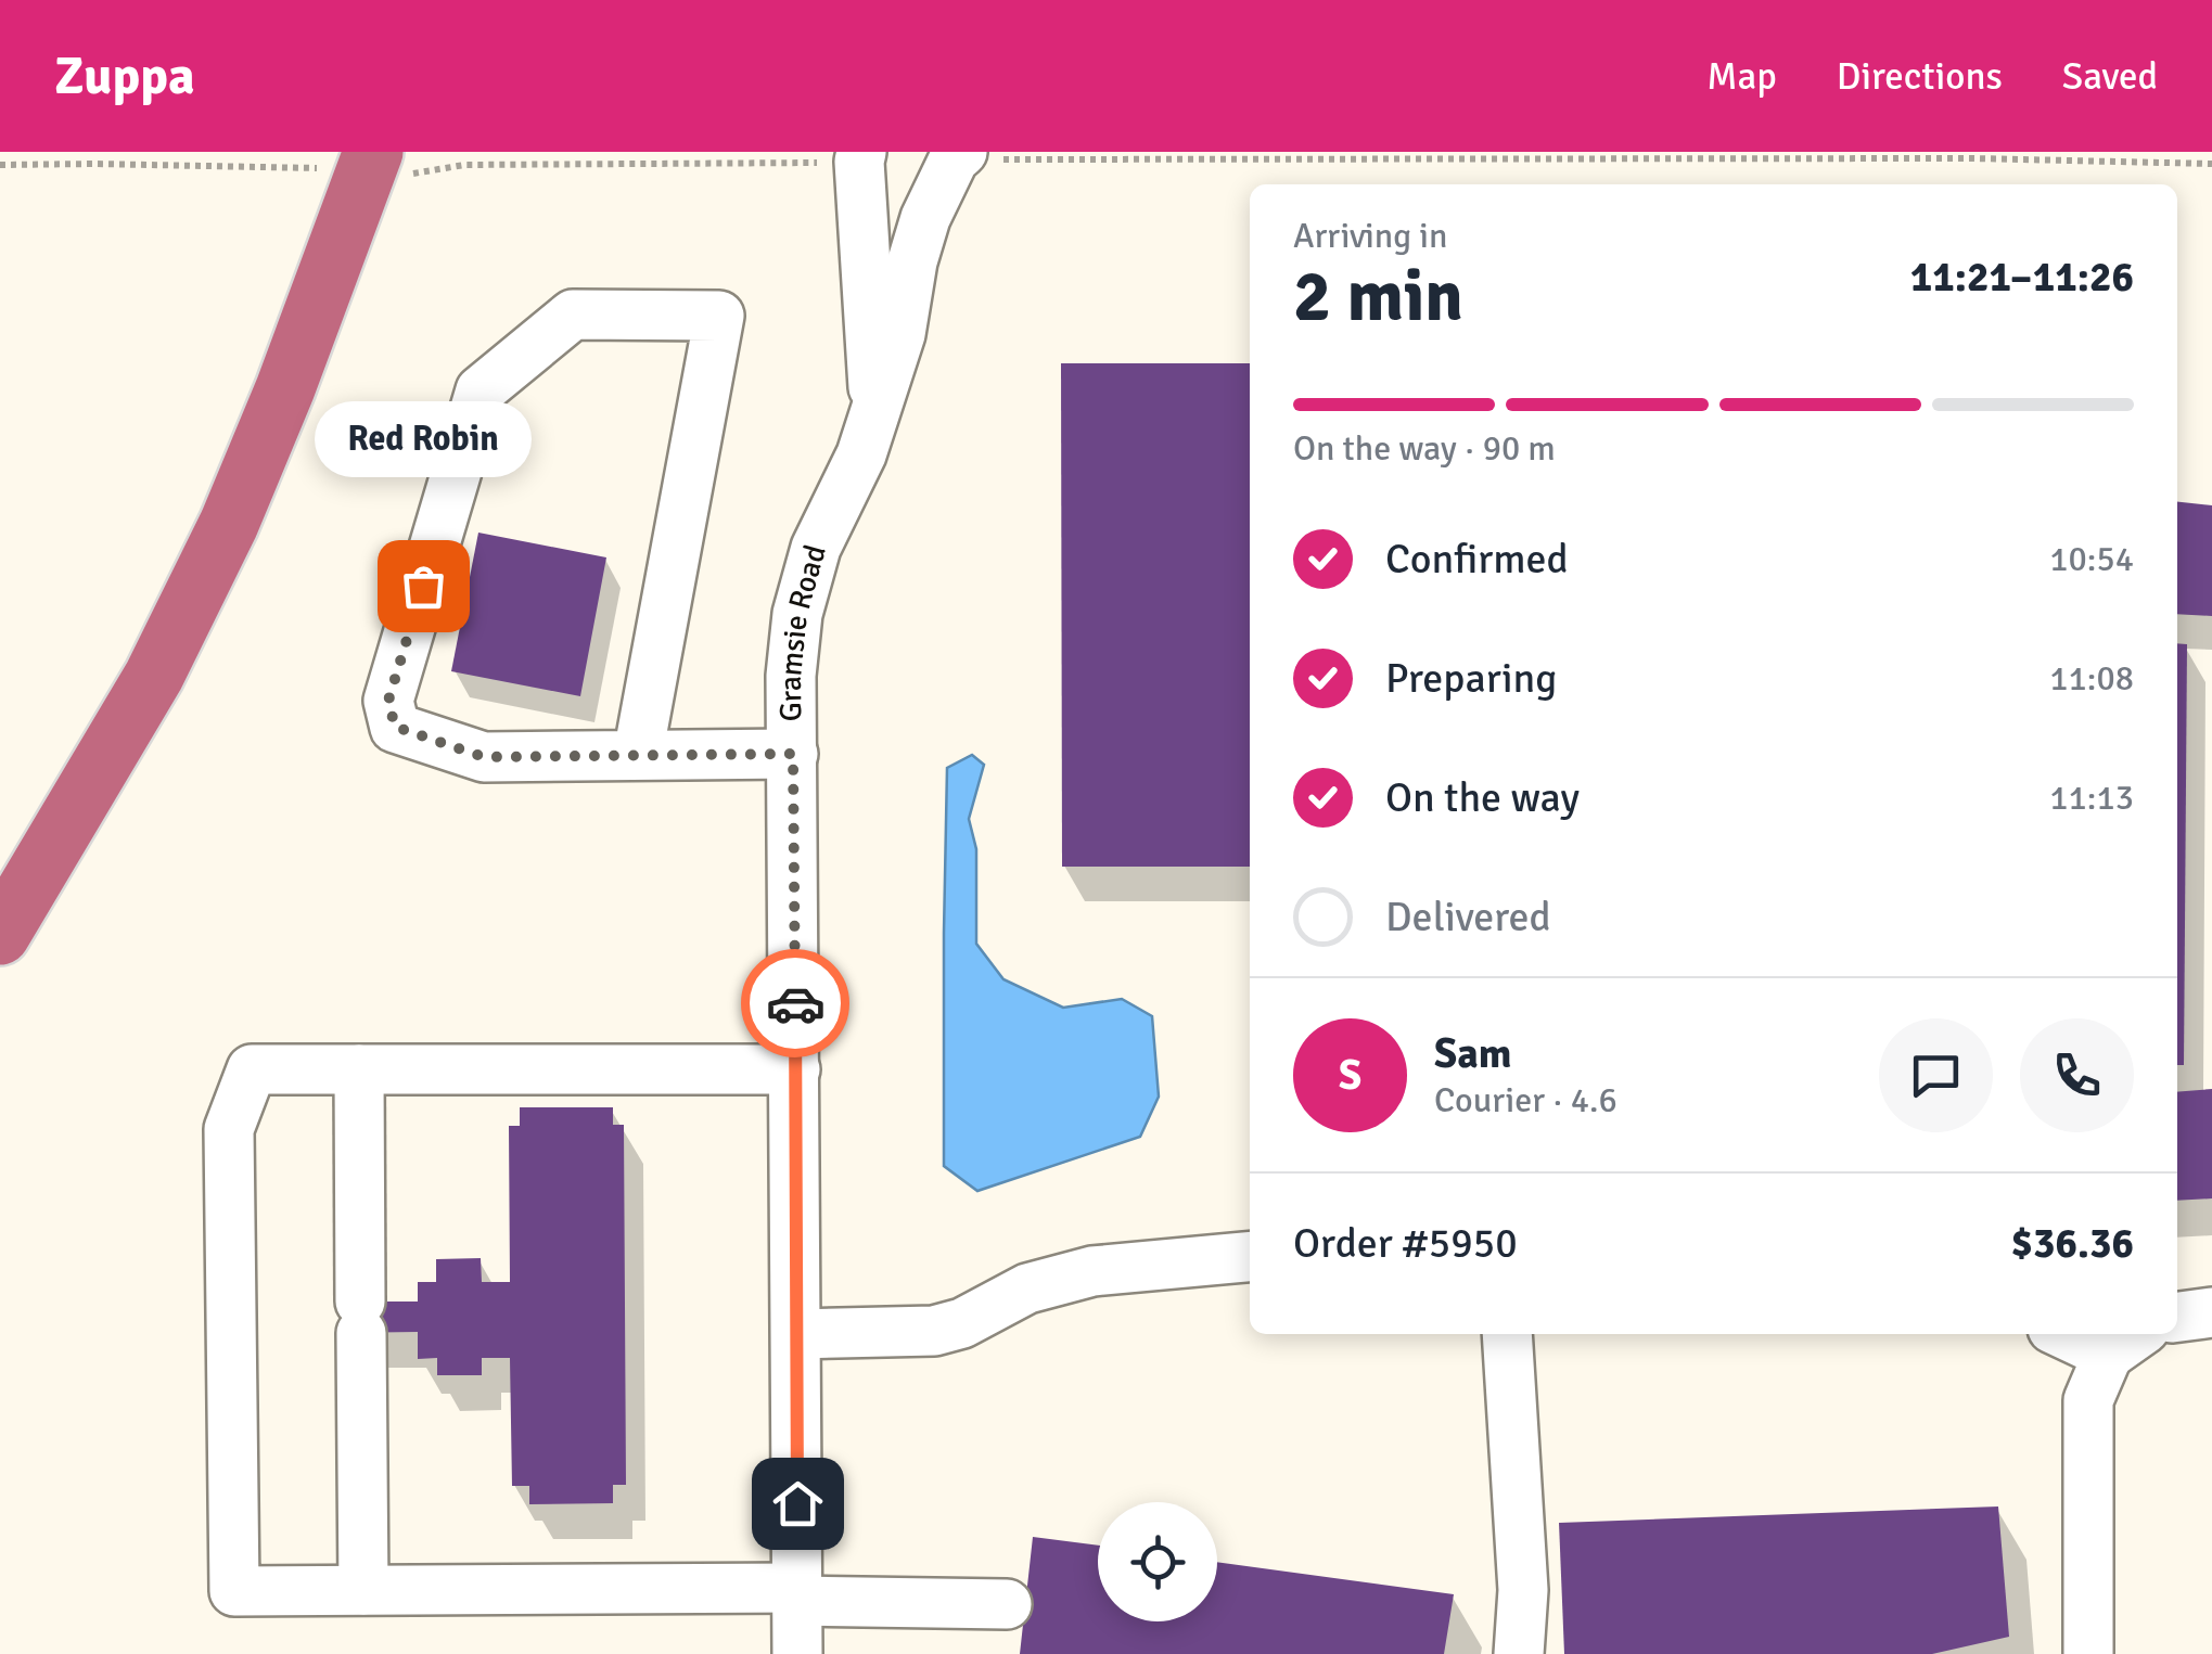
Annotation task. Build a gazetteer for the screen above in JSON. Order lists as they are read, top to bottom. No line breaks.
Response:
{"streets":{"street":["Gramsie Road"]},"places":["Red Robin"],"page":{"header":"Zuppa","nav":["Map","Directions","Saved"],"heading":["2 min","Arriving in","11:21–11:26"],"panel":["Sam","Courier · 4.6","Order #5950","$36.36"],"bar":"On the way · 90 m","bubble":"Red Robin","list":[["Confirmed","10:54"],["Preparing","11:08"],["On the way","11:13"],"Delivered"],"round":"S"}}
